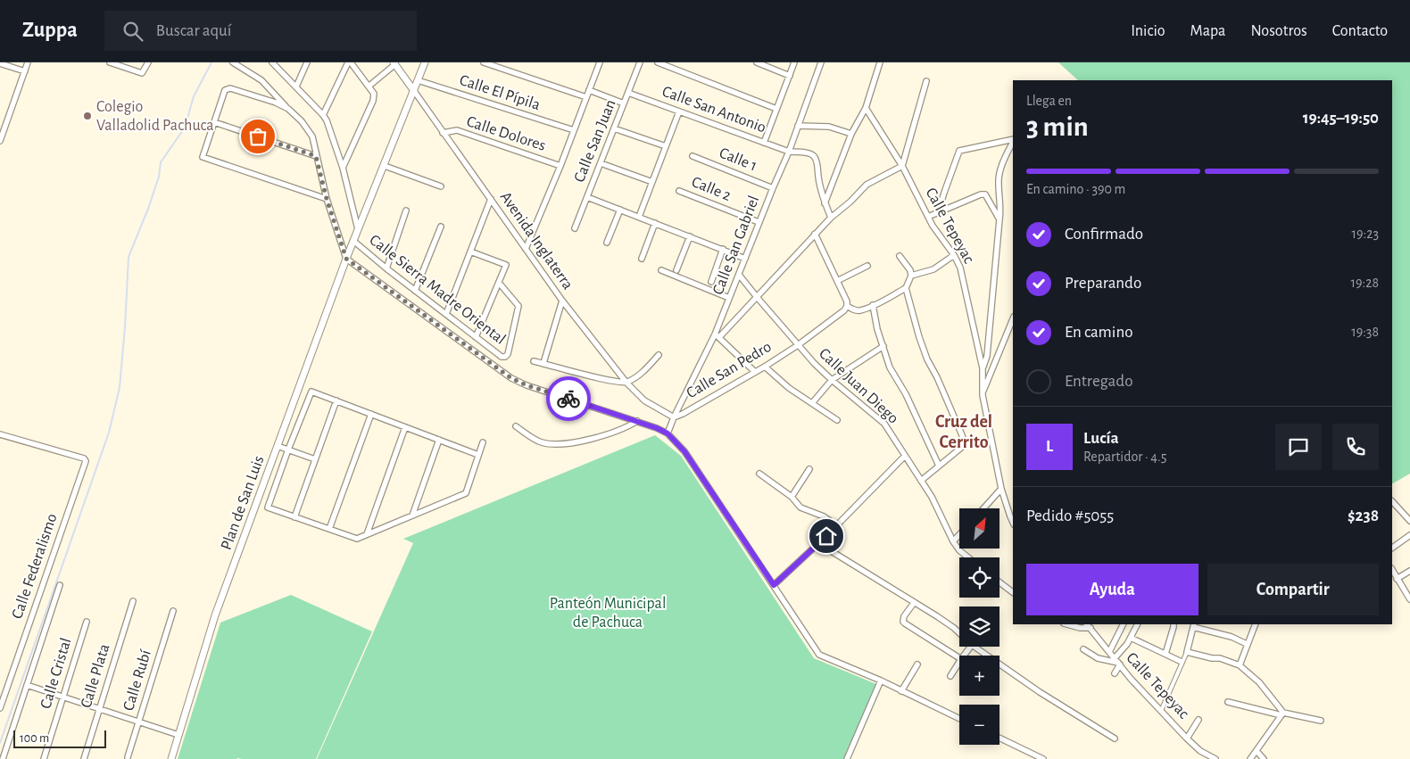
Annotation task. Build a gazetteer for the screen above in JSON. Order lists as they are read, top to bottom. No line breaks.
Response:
{"streets":{"street":["Calle El Pípila","Calle San Antonio","Calle Dolores","Calle San Juan","Calle 1","Calle 2","Calle Tepeyac","Avenida Inglaterra","Calle San Gabriel","Calle Sierra Madre Oriental","Calle San Pedro","Calle Juan Diego","Plan de San Luis","Calle Federalismo","Calle Cristal","Calle Plata","Calle Rubí"]},"crossings":[["Calle El Pípila","Plan de San Luis"],["Calle San Antonio","Calle San Juan"],["Calle San Antonio","Calle San Gabriel"],["Calle Dolores","Avenida Inglaterra"],["Calle 1","Calle San Gabriel"],["Calle 2","Calle San Gabriel"],["Avenida Inglaterra","Calle San Gabriel"],["Avenida Inglaterra","Calle San Pedro"],["Avenida Inglaterra","Plan de San Luis"],["Calle San Gabriel","Calle San Pedro"],["Calle San Gabriel","Calle Juan Diego"],["Calle Sierra Madre Oriental","Plan de San Luis"],["Calle San Pedro","Calle Juan Diego"]],"districts":["Cruz del Cerrito"],"parks":["Panteón Municipal de Pachuca"],"places":["Colegio Valladolid Pachuca"],"scale_bar":"100 m","north":"top right","page":{"header":"Zuppa","search":"Buscar aquí","nav":["Inicio","Mapa","Nosotros","Contacto"],"heading":["3 min","Llega en","19:45–19:50"],"panel":["Lucía","Repartidor · 4.5","Pedido #5055","$238"],"bar":"En camino · 390 m","list":[["Confirmado","19:23"],["Preparando","19:28"],["En camino","19:38"],"Entregado"],"round":"L","map_buttons":["+","−"],"buttons":["Ayuda","Compartir"],"scale":"100 m"}}
